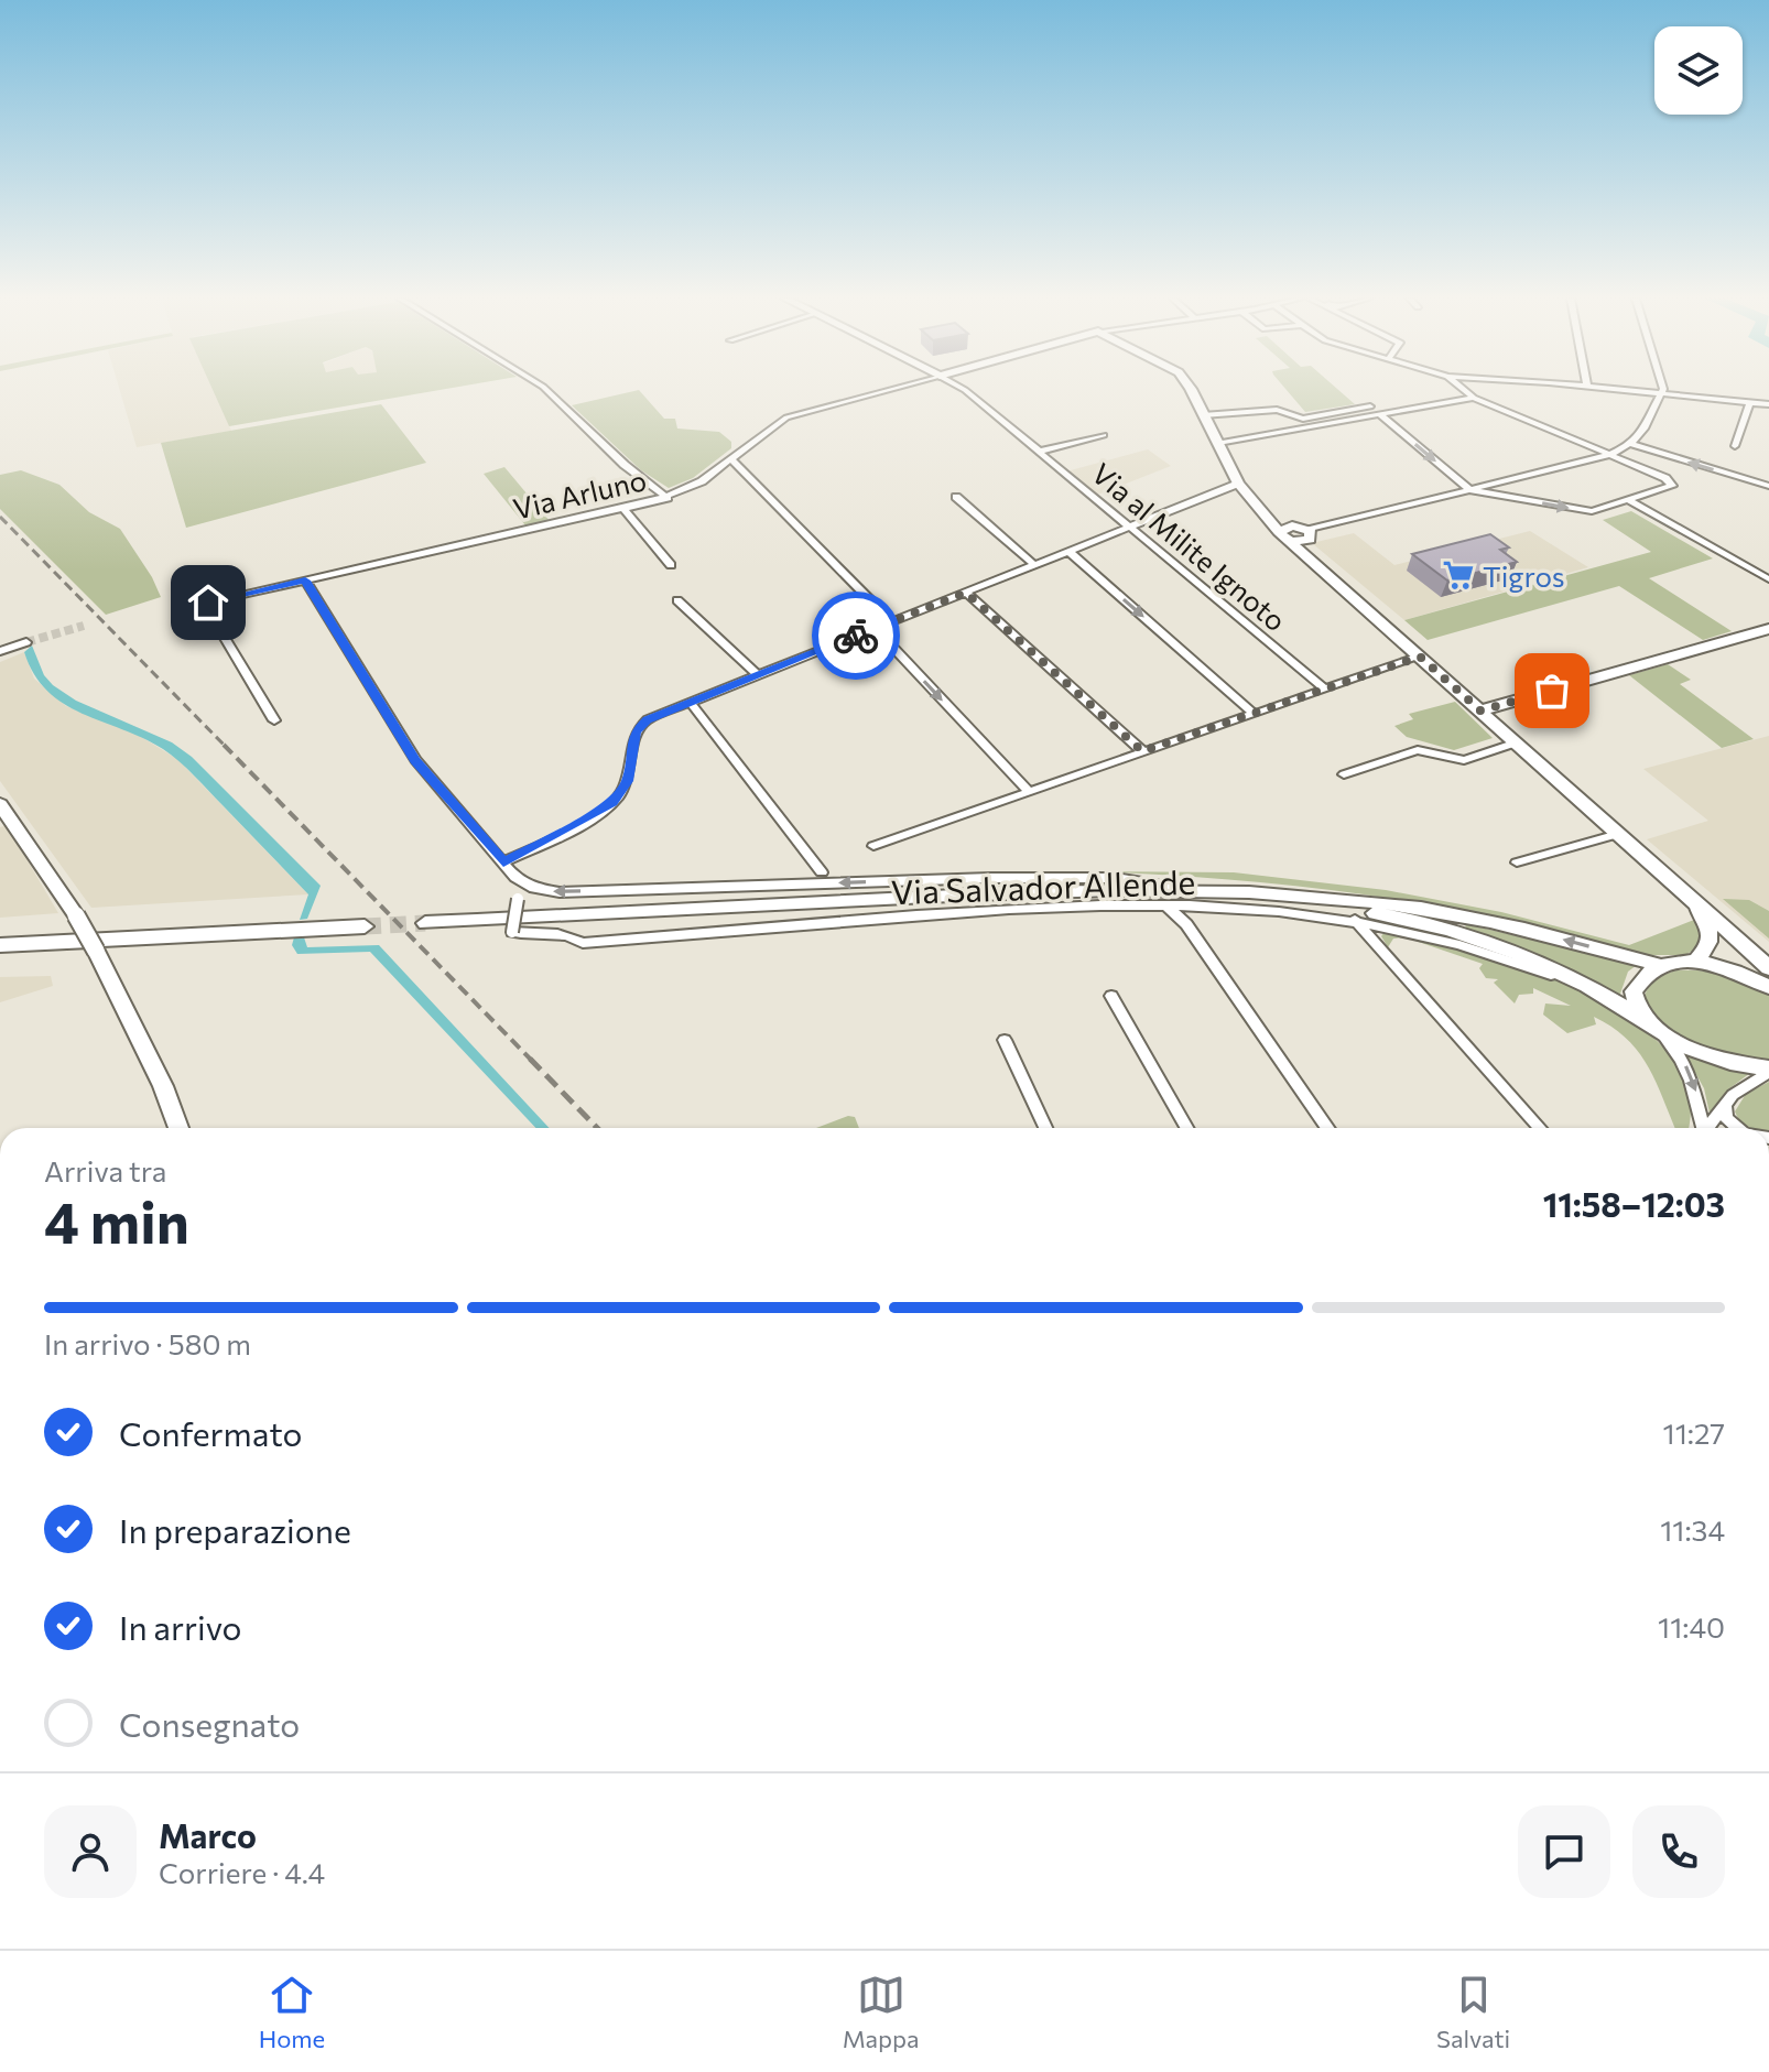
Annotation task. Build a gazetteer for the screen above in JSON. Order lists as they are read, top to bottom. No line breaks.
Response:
{"streets":{"street":["Via Arluno","Via al Milite Ignoto","Via Salvador Allende"]},"places":{"supermarket":["Tigros"]},"page":{"heading":["4 min","Arriva tra","11:58–12:03"],"panel":["Marco","Corriere · 4.4"],"bar":"In arrivo · 580 m","list":[["Confermato","11:27"],["In preparazione","11:34"],["In arrivo","11:40"],"Consegnato"],"tabs":["Home","Mappa","Salvati"]}}
